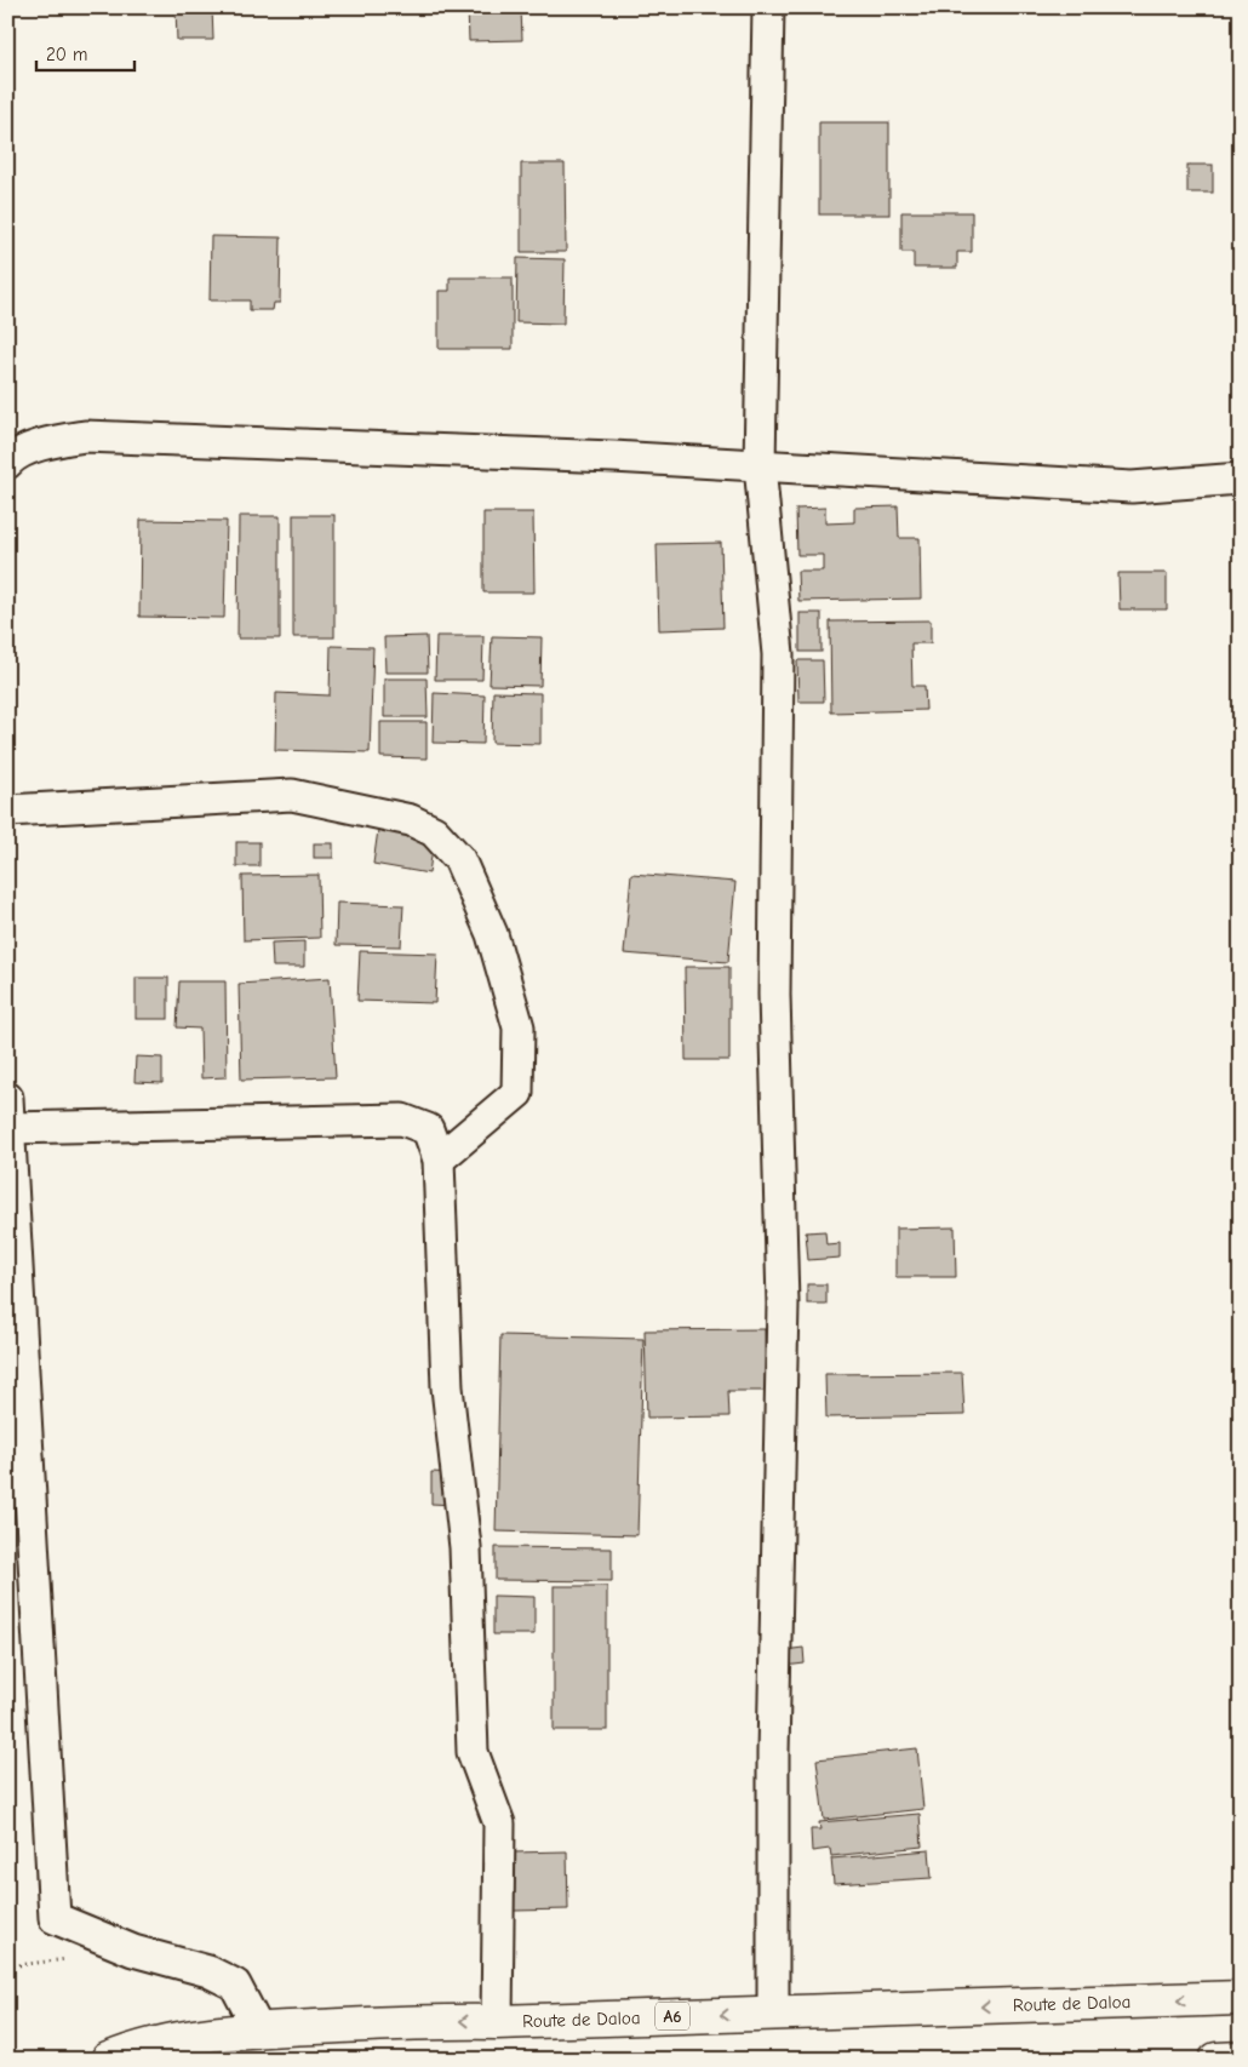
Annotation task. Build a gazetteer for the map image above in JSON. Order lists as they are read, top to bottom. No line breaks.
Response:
{"streets":{"highway":["Route de Daloa","A6"]},"one_way":["Route de Daloa"],"scale_bar":"20 m"}
